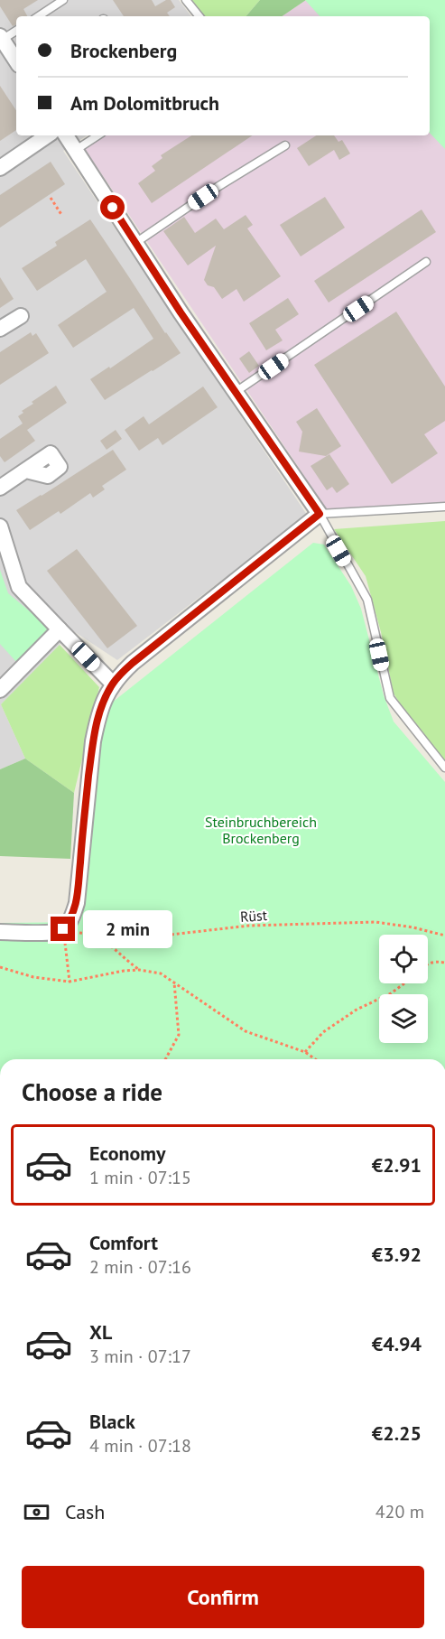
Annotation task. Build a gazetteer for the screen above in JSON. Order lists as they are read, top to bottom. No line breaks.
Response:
{"streets":{"path":["Rüst"]},"parks":["Steinbruchbereich Brockenberg"],"page":{"banner":["Brockenberg","Am Dolomitbruch"],"bubble":"2 min","heading":"Choose a ride","list":[{"name":"Economy","note":"1 min · 07:15","value":"€2.91"},{"name":"Comfort","note":"2 min · 07:16","value":"€3.92"},{"name":"XL","note":"3 min · 07:17","value":"€4.94"},{"name":"Black","note":"4 min · 07:18","value":"€2.25"}],"pay":["Cash","420 m"],"buttons":"Confirm"}}
